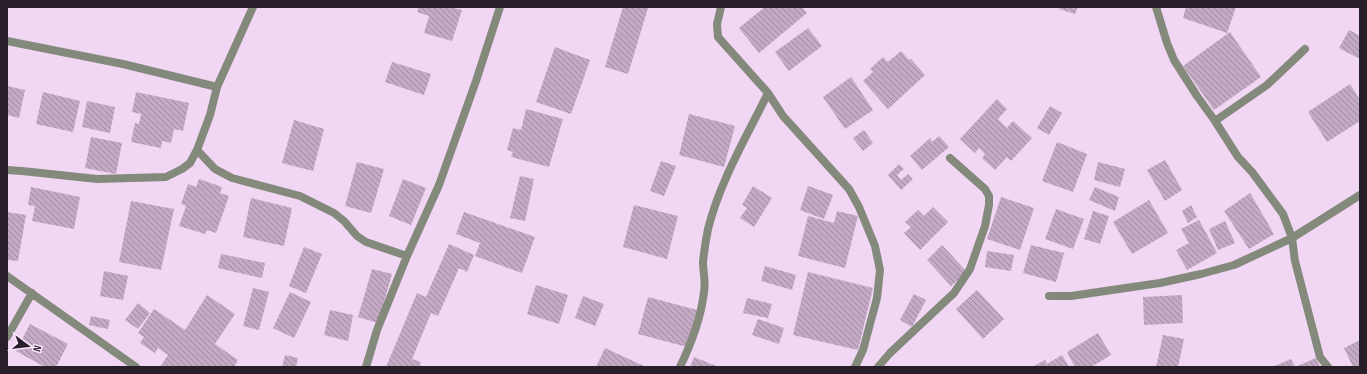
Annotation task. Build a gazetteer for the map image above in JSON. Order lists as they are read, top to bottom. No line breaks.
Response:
{"north":"right"}
